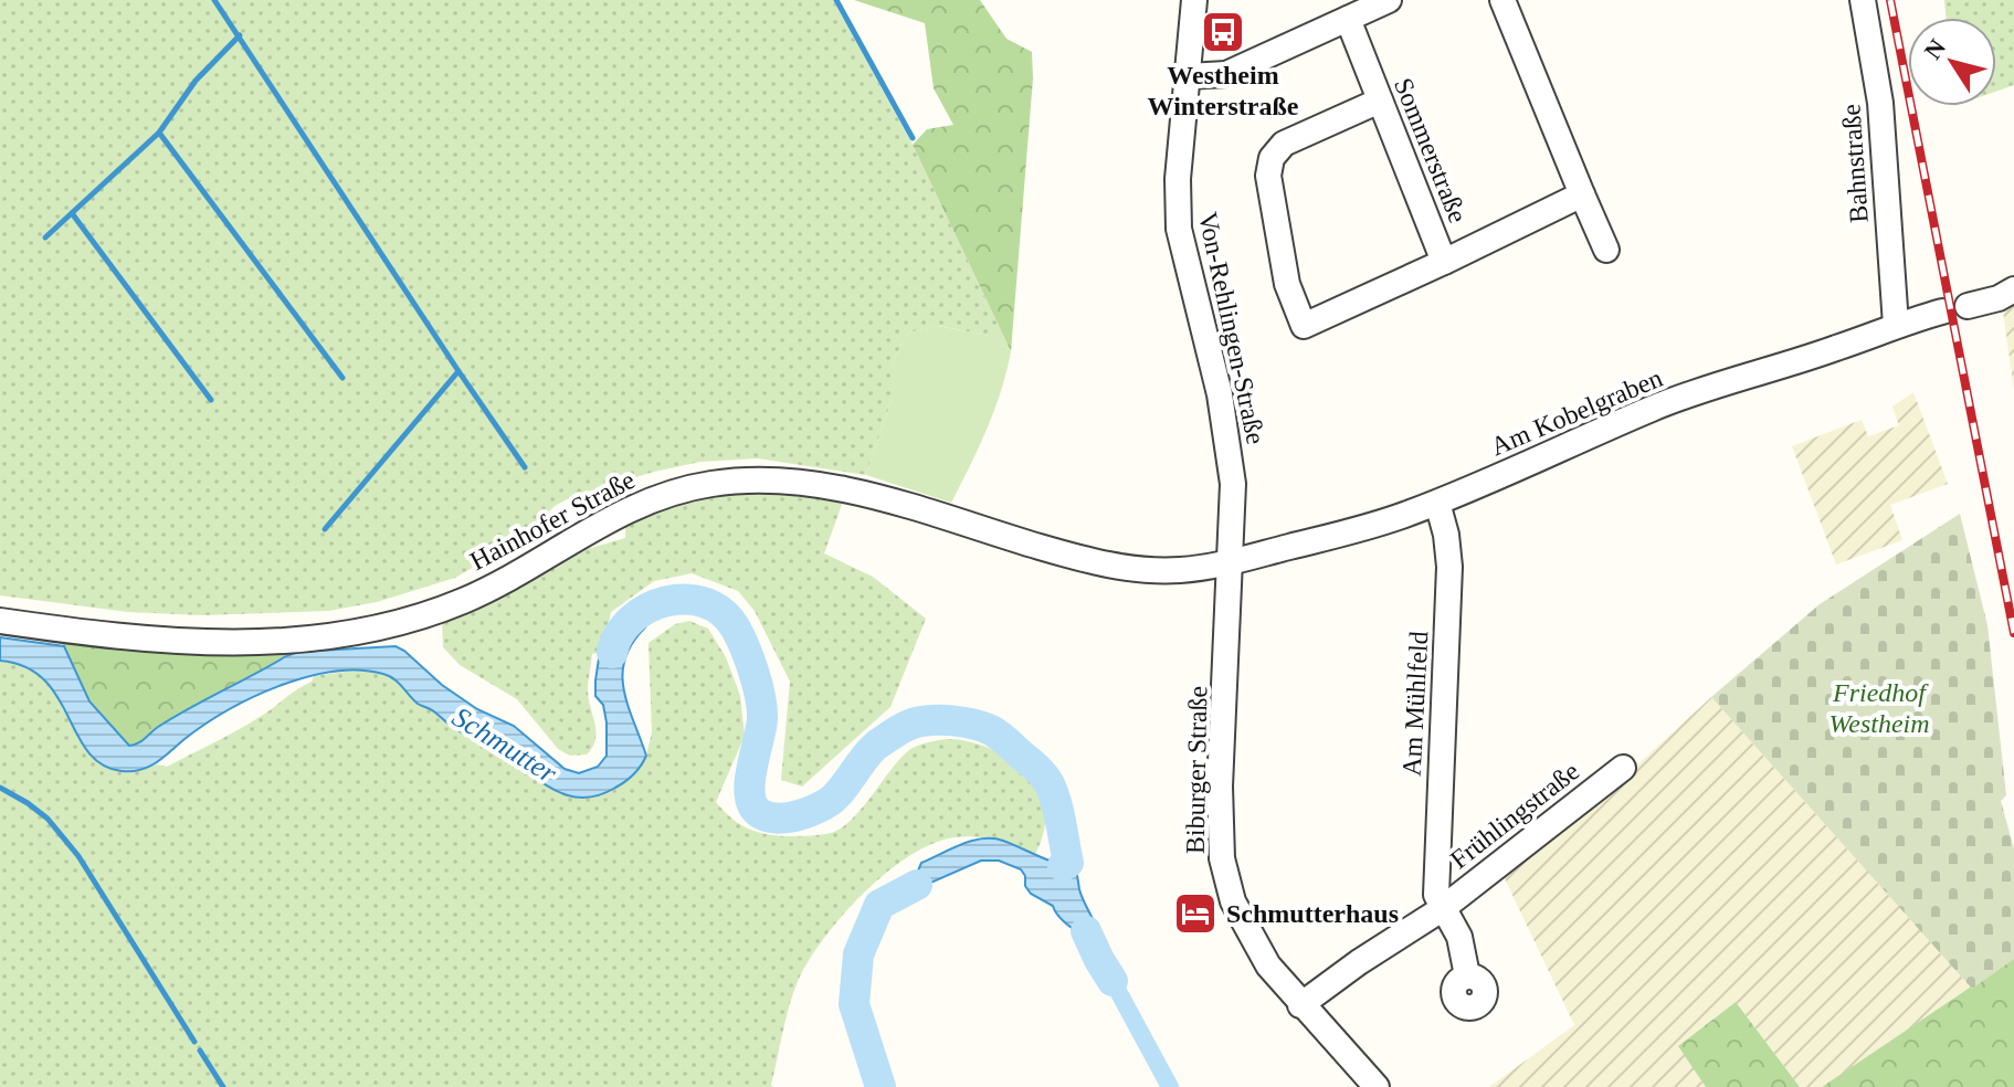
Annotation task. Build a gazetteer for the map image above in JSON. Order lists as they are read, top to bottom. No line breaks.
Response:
{"streets":{"street":["Sommerstraße","Bahnstraße","Von-Rehlingen-Straße","Am Kobelgraben","Hainhofer Straße","Am Mühlfeld","Biburger Straße","Frühlingstraße"]},"crossings":[["Bahnstraße","Am Kobelgraben"],["Von-Rehlingen-Straße","Am Kobelgraben"],["Von-Rehlingen-Straße","Hainhofer Straße"],["Von-Rehlingen-Straße","Biburger Straße"],["Am Kobelgraben","Hainhofer Straße"],["Am Kobelgraben","Am Mühlfeld"],["Am Kobelgraben","Biburger Straße"],["Hainhofer Straße","Biburger Straße"],["Am Mühlfeld","Frühlingstraße"],["Biburger Straße","Frühlingstraße"]],"water":["Schmutter"],"parks":["Friedhof Westheim"],"places":{"bus stop":["Westheim Winterstraße"],"hotel":["Schmutterhaus"]},"north":"top left"}
